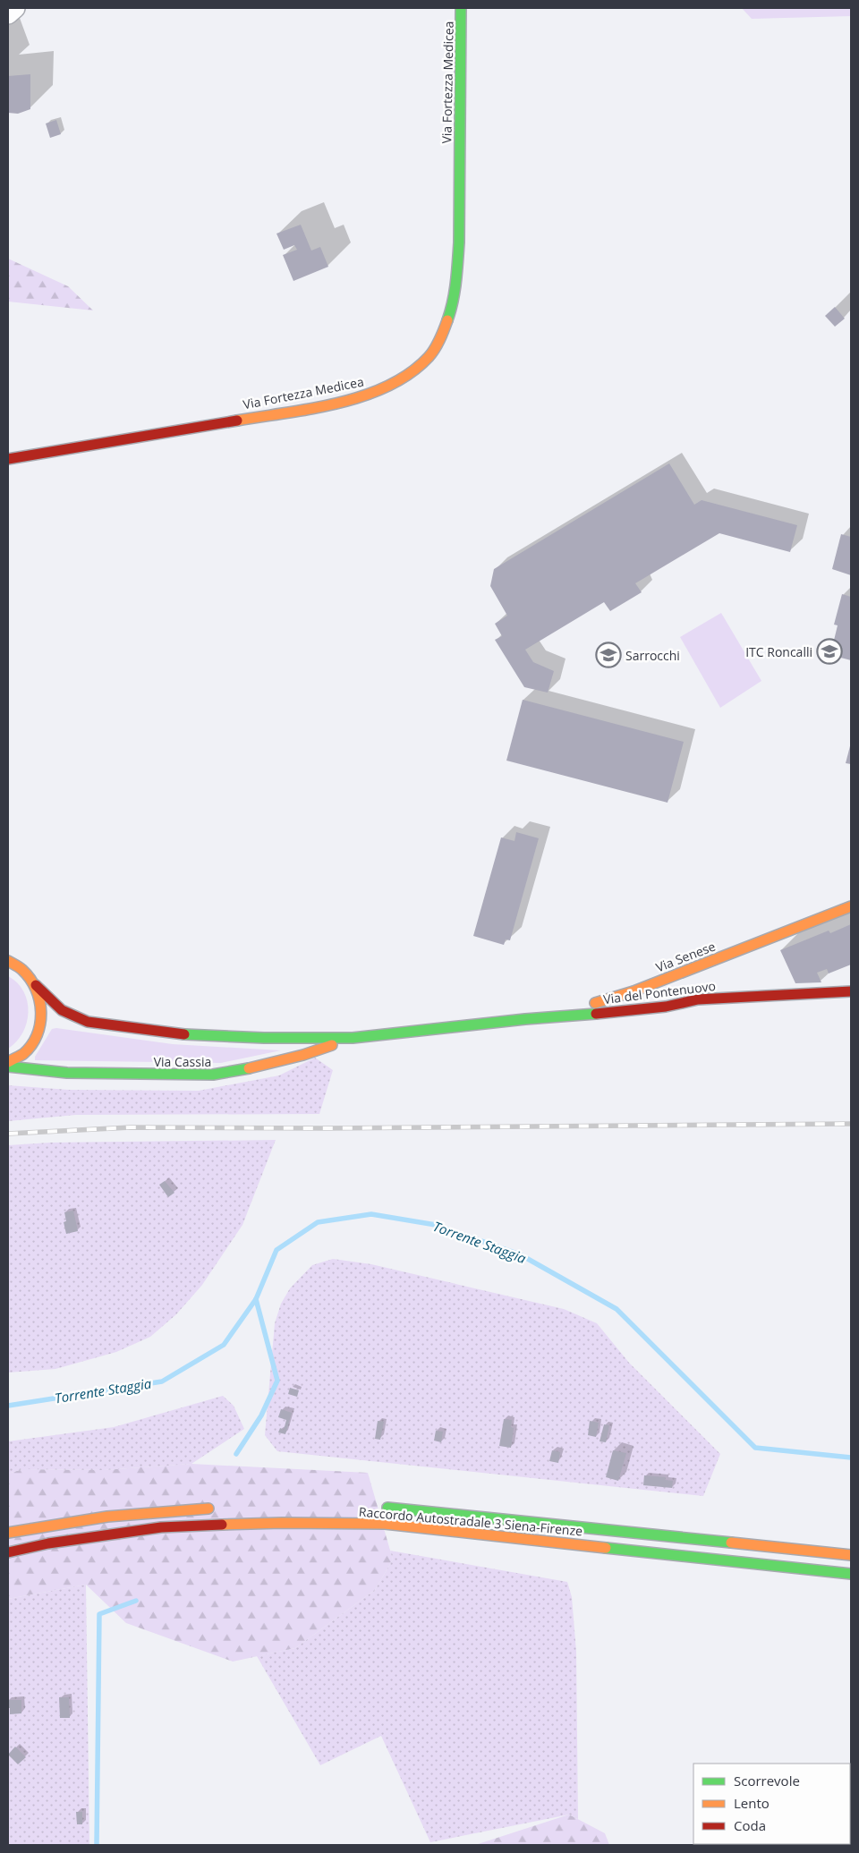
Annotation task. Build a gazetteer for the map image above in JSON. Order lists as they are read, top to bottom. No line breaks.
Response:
{"streets":{"main road":["Via Fortezza Medicea","Via Senese","Via del Pontenuovo","Via Cassia","Raccordo Autostradale 3 Siena-Firenze"]},"crossings":[["Via Senese","Via del Pontenuovo"],["Via Senese","Via Cassia"],["Via del Pontenuovo","Via Cassia"]],"water":["Torrente Staggia"],"places":{"school or university":["ITC Roncalli","Sarrocchi"]},"legend":["Scorrevole","Lento","Coda"]}
